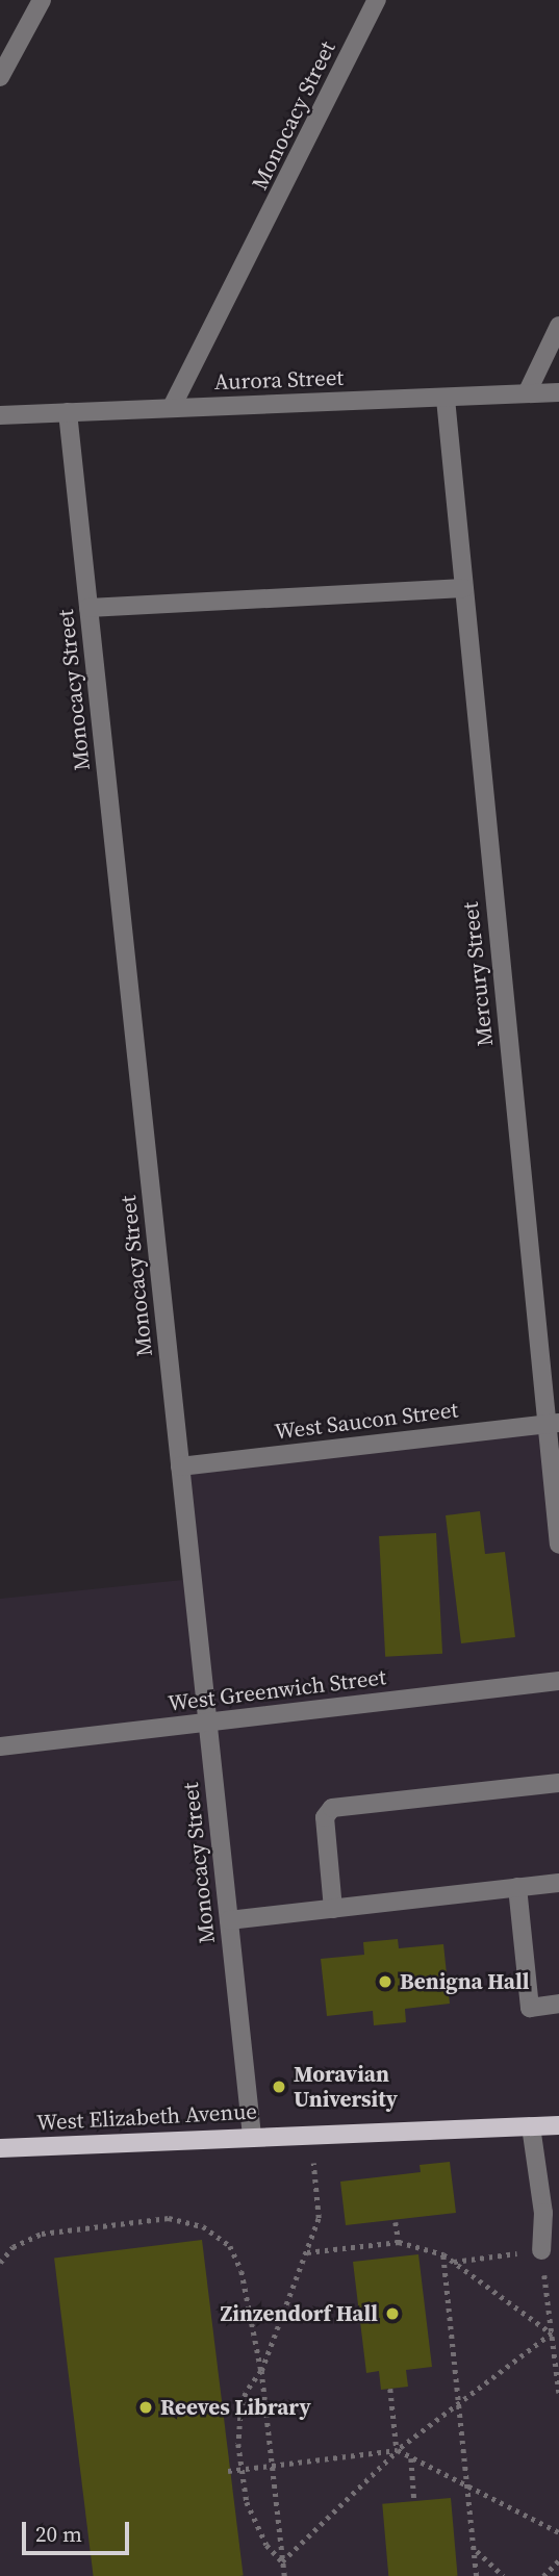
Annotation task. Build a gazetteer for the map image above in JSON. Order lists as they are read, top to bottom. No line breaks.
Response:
{"streets":{"main road":["West Elizabeth Avenue"],"street":["Monocacy Street","Aurora Street","Mercury Street","West Saucon Street","West Greenwich Street"]},"crossings":[["Monocacy Street","Aurora Street"],["Monocacy Street","West Saucon Street"],["Monocacy Street","West Greenwich Street"],["Monocacy Street","West Elizabeth Avenue"],["Aurora Street","Mercury Street"],["Mercury Street","West Saucon Street"]],"places":["Benigna Hall","Moravian University","Zinzendorf Hall","Reeves Library"],"scale_bar":"20 m"}
